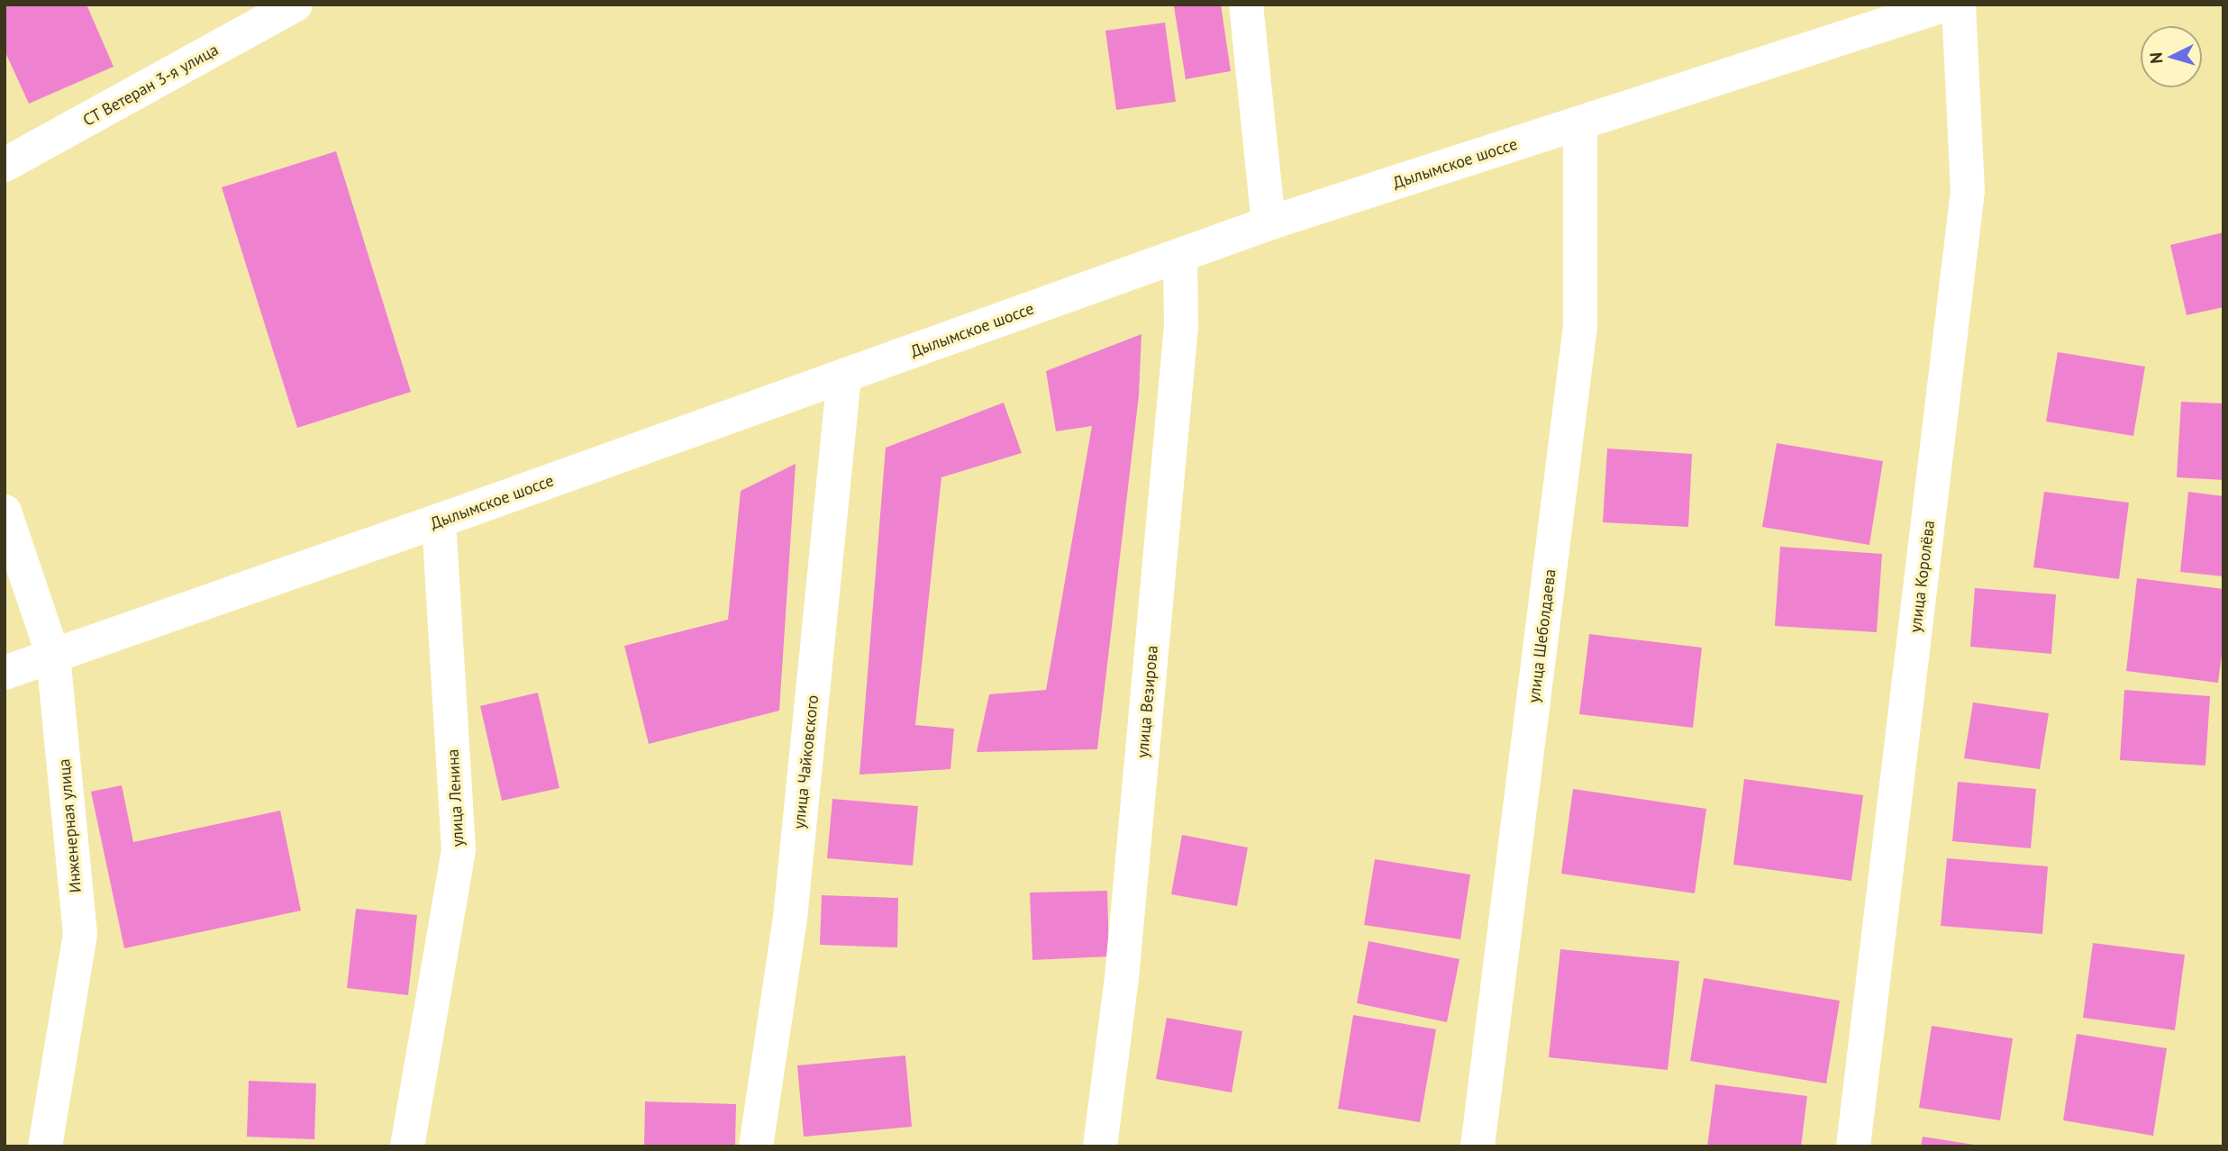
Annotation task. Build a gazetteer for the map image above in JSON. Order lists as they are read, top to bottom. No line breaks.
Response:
{"streets":{"street":["СТ Ветеран 3-я улица","Дылымское шоссе","улица Королёва","улица Шеболдаева","улица Везирова","улица Чайковского","улица Ленина","Инженерная улица"]},"crossings":[["Дылымское шоссе","улица Шеболдаева"],["Дылымское шоссе","улица Везирова"],["Дылымское шоссе","улица Чайковского"],["Дылымское шоссе","улица Ленина"],["Дылымское шоссе","Инженерная улица"]],"north":"left"}
